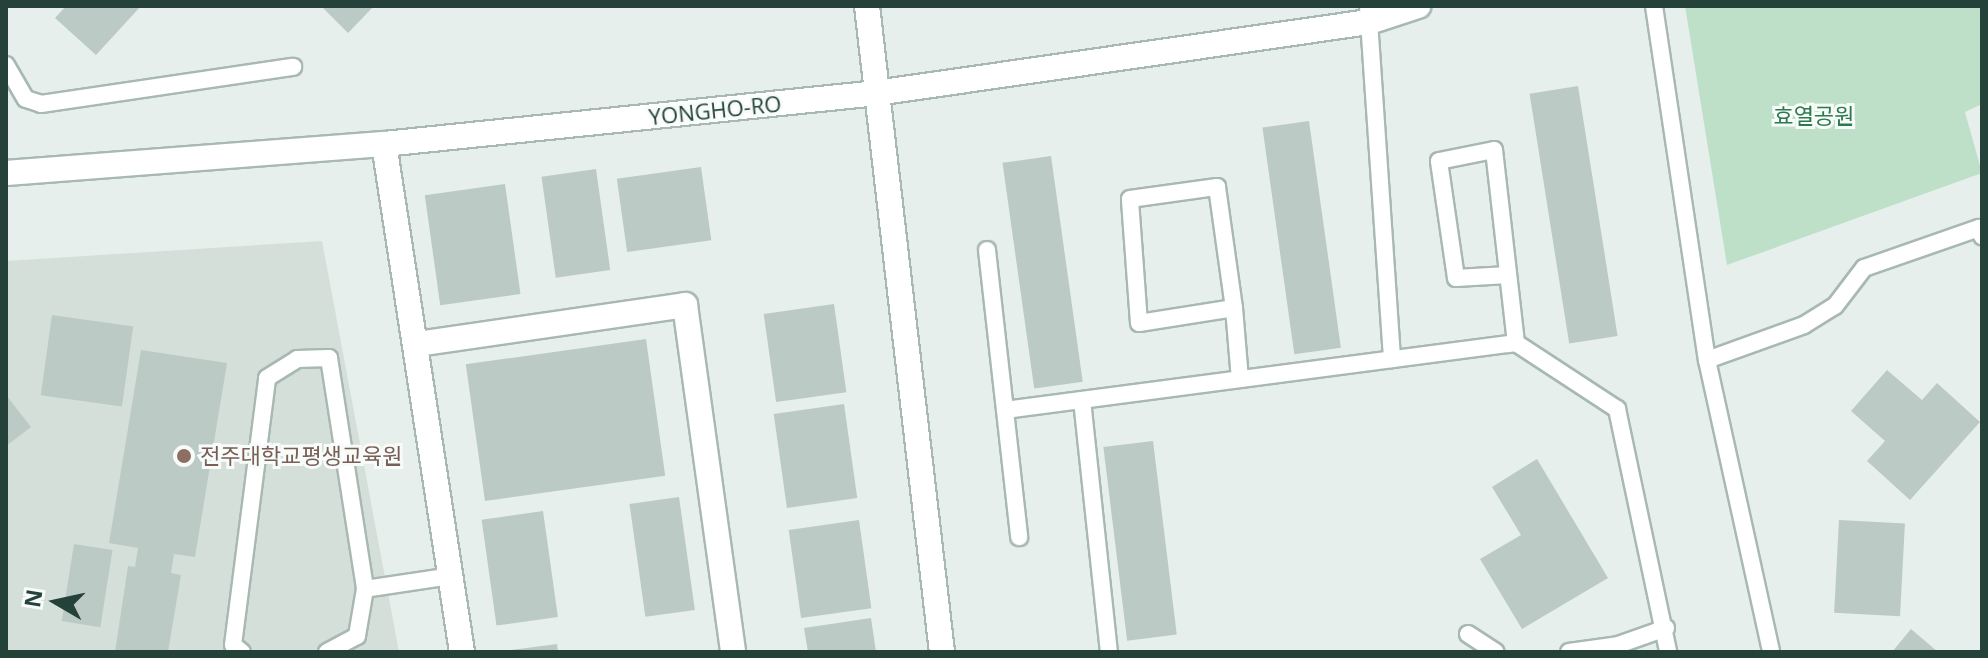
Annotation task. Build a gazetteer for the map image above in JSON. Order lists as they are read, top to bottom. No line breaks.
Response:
{"streets":{"street":["YONGHO-RO"]},"parks":["효열공원"],"places":["전주대학교평생교육원"],"north":"left"}
